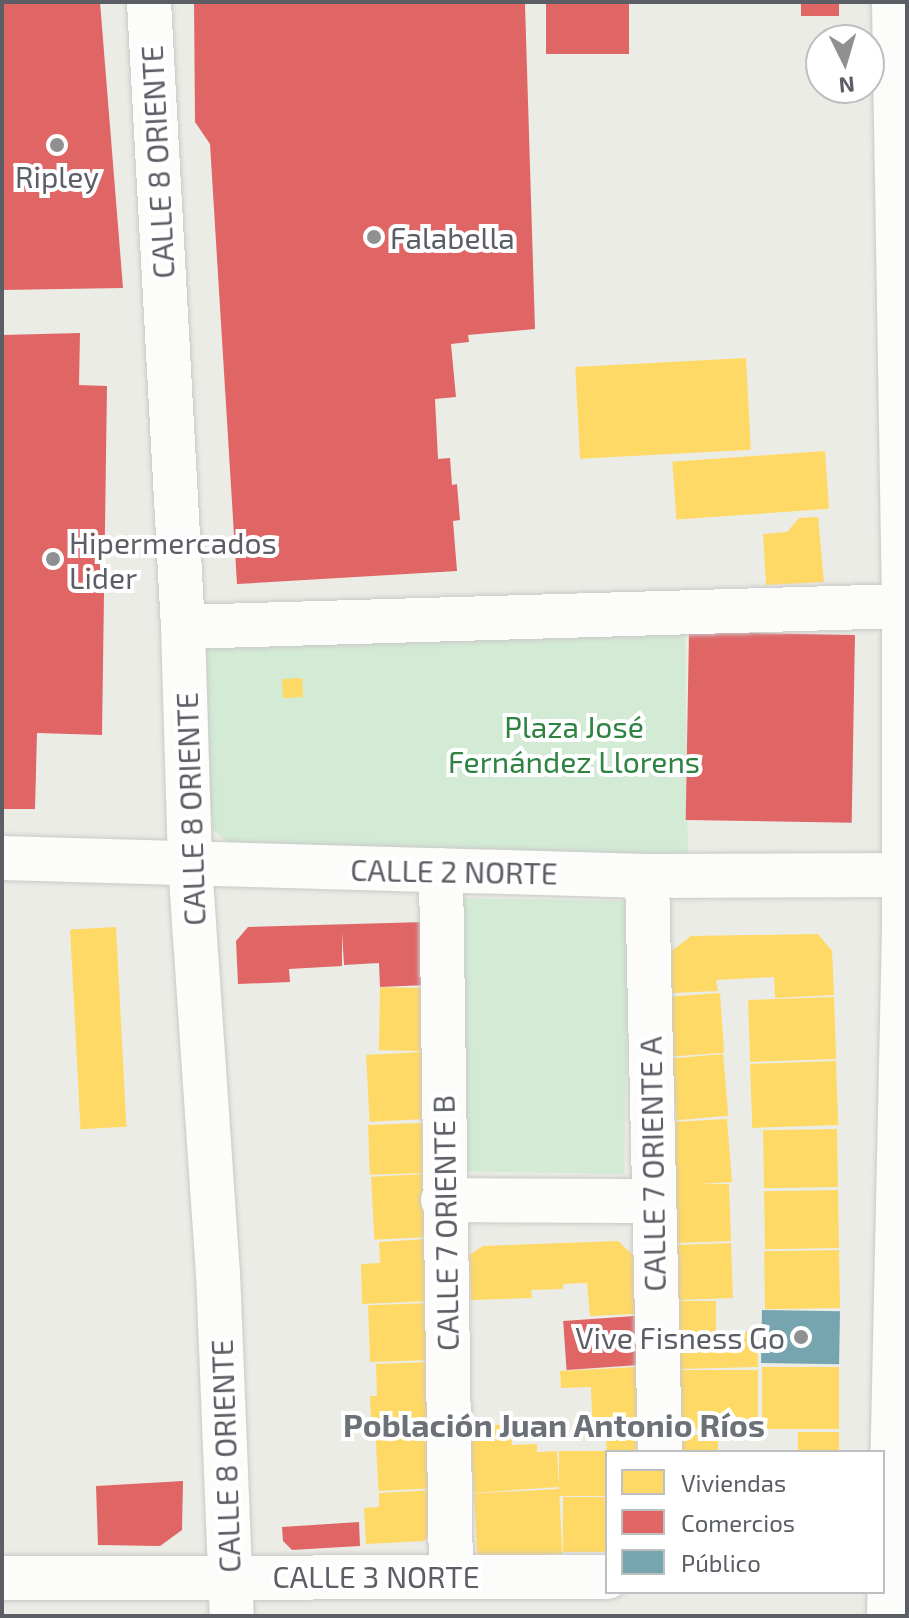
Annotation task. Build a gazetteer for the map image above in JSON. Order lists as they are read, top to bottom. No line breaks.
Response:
{"streets":{"street":["CALLE 8 ORIENTE","CALLE 2 NORTE","CALLE 7 ORIENTE A","CALLE 7 ORIENTE B","CALLE 3 NORTE"]},"crossings":[["CALLE 8 ORIENTE","CALLE 2 NORTE"],["CALLE 8 ORIENTE","CALLE 3 NORTE"],["CALLE 2 NORTE","CALLE 7 ORIENTE A"],["CALLE 2 NORTE","CALLE 7 ORIENTE B"],["CALLE 7 ORIENTE B","CALLE 3 NORTE"]],"districts":["Población Juan Antonio Ríos"],"parks":["Plaza José Fernández Llorens"],"places":["Ripley","Falabella","Hipermercados Lider","Vive Fisness Go"],"legend":["Viviendas","Comercios","Público"],"north":"bottom"}
